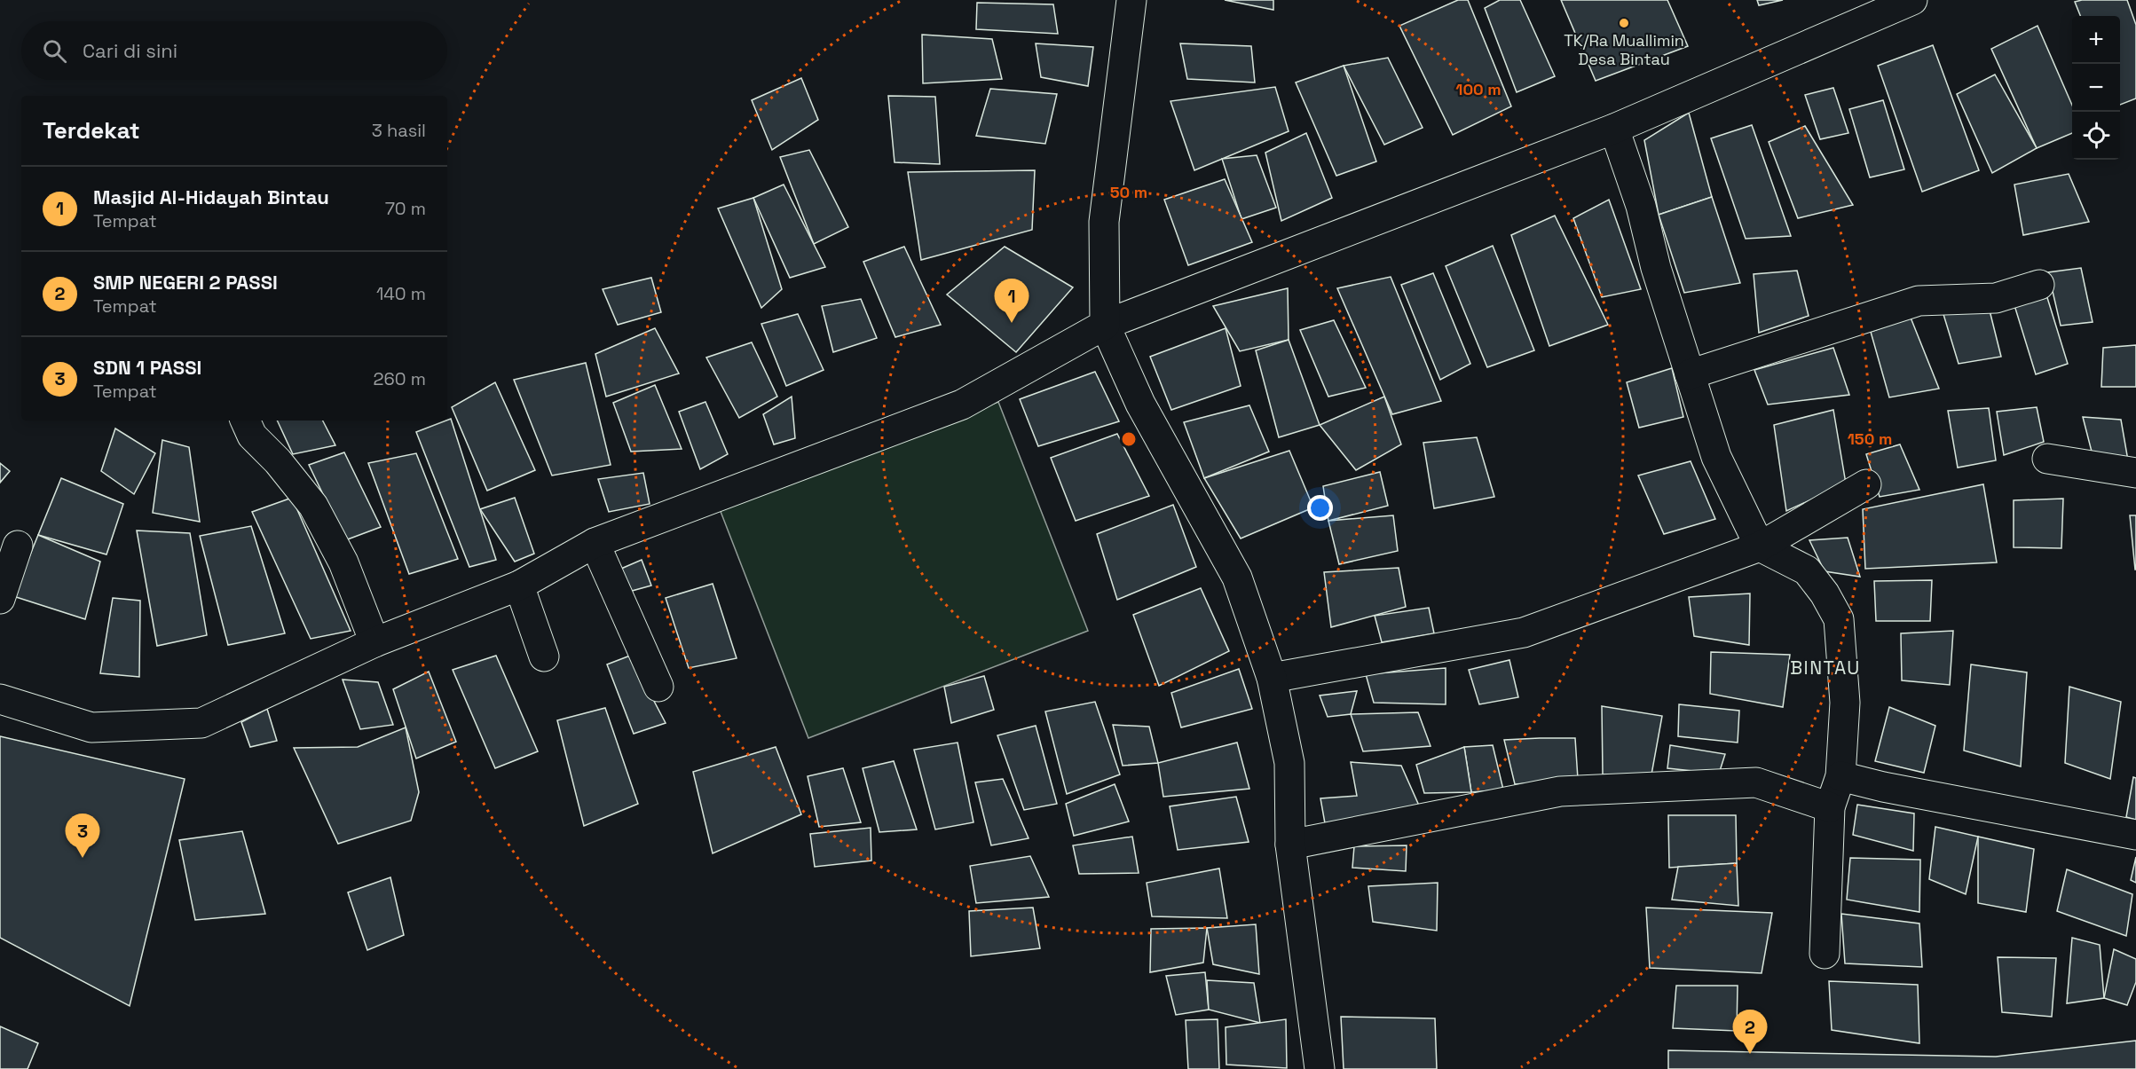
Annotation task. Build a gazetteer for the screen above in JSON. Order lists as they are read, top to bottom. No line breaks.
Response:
{"districts":["BINTAU"],"places":["TK/Ra Muallimin Desa Bintau"],"page":{"map_buttons":["+","−"],"search":"Cari di sini","heading":["Terdekat","3 hasil"],"list":[{"mark":"1","name":"Masjid Al-Hidayah Bintau","note":"Tempat","value":"70 m"},{"mark":"2","name":"SMP NEGERI 2 PASSI","note":"Tempat","value":"140 m"},{"mark":"3","name":"SDN 1 PASSI","note":"Tempat","value":"260 m"}],"pins":["1","3","2"]},"rings":["100 m","50 m","150 m"]}
